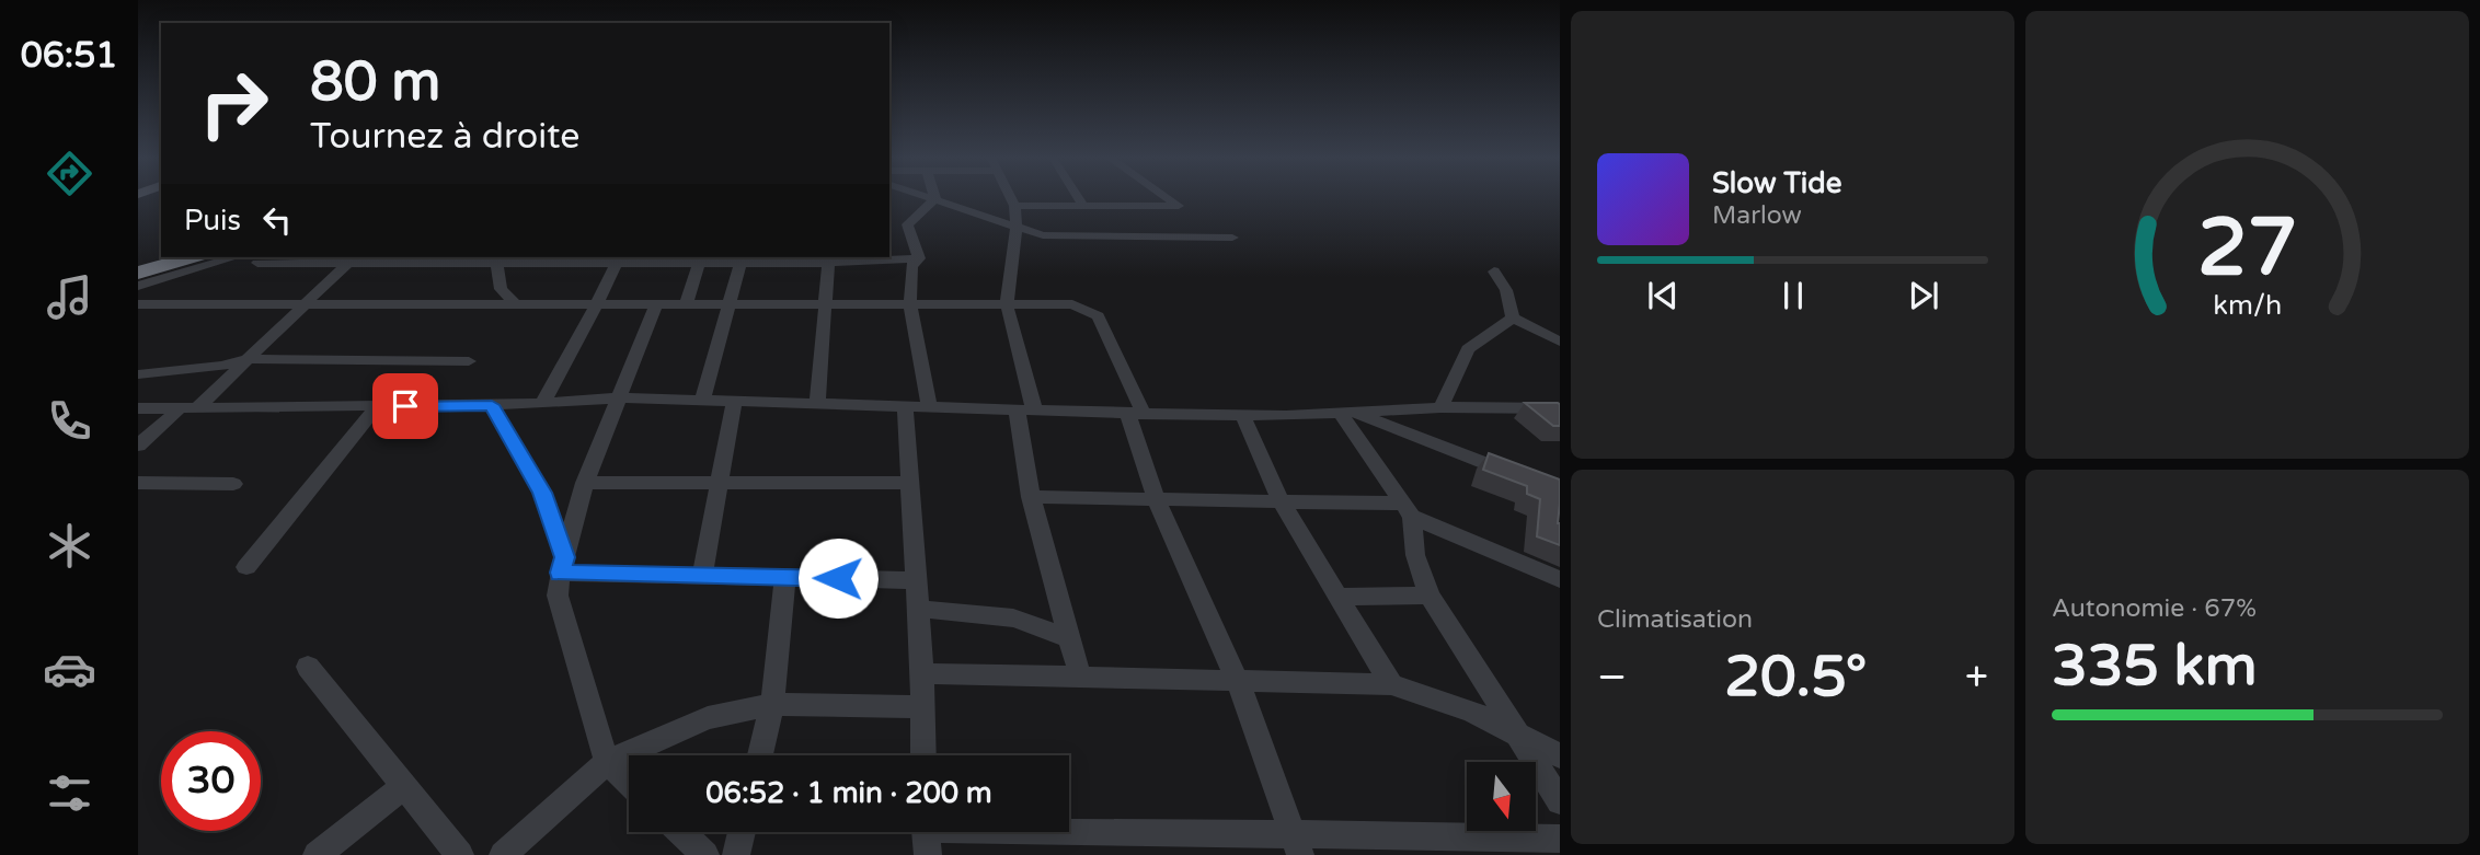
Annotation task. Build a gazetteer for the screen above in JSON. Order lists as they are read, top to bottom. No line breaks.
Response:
{"north":"bottom","page":{"tabs":"06:51","turn":["80 m","Tournez à droite"],"song":["Slow Tide","Marlow"],"then":"Puis","tile":["Climatisation",["Autonomie · 67%","335 km"]],"heat":["−","20.5°","+"],"limit":"30","trip":"06:52 · 1 min · 200 m","gauge":["27","km/h"]}}
